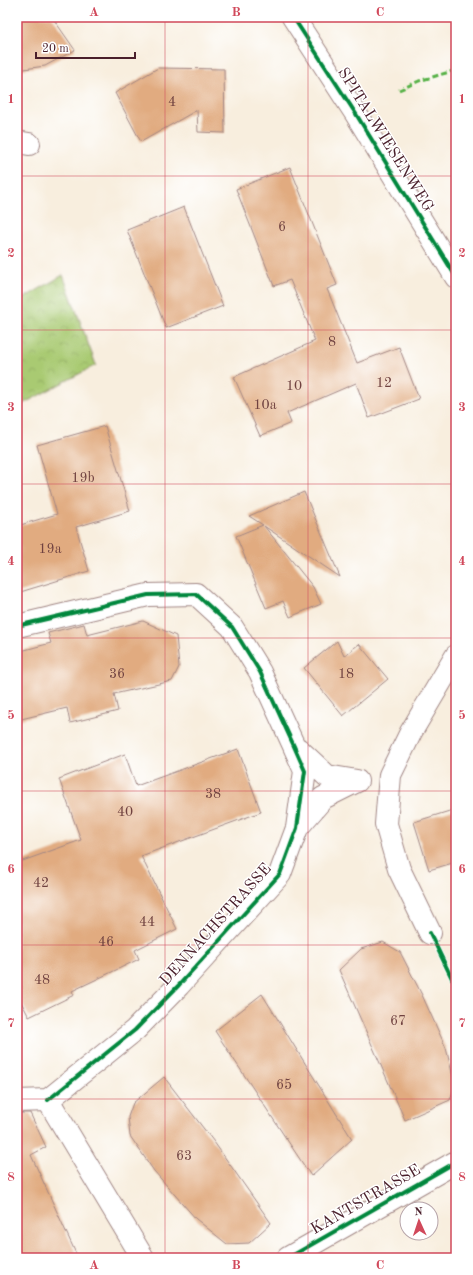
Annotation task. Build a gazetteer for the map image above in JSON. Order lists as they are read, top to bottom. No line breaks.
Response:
{"streets":{"street":["SPITALWIESENWEG","DENNACHSTRASSE","KANTSTRASSE"]},"house_numbers":["4","6","8","12","10","10a","19b","19a","36","18","38","40","42","44","46","48","67","65","63"],"scale_bar":"20 m","north":"top","grid":{"columns":["A","B","C"],"rows":["1","2","3","4","5","6","7","8"]}}
